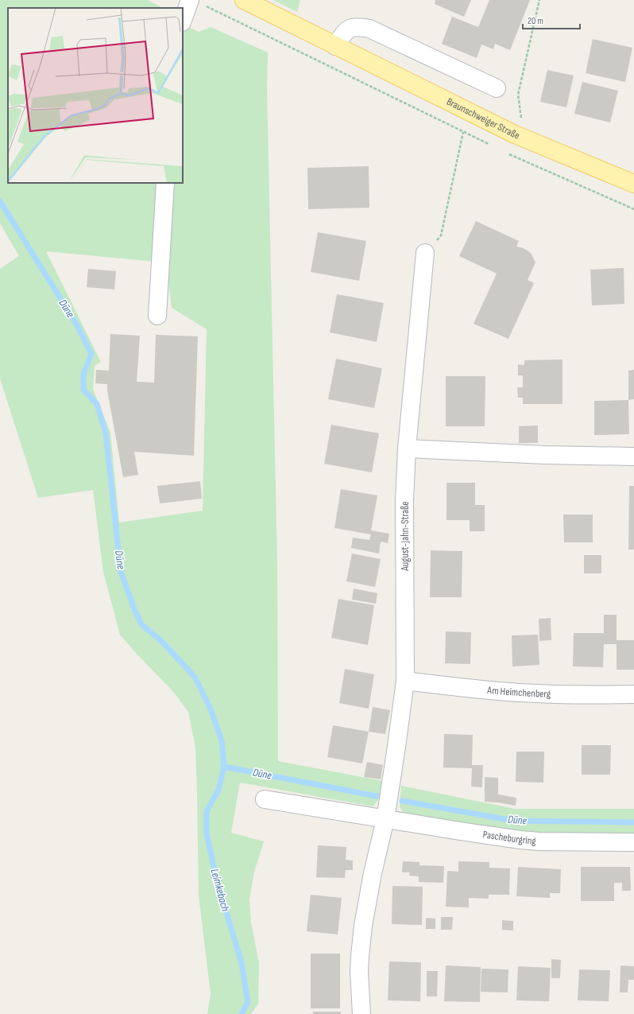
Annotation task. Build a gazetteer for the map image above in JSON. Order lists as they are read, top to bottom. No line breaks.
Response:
{"streets":{"main road":["Braunschweiger Straße"],"street":["August-Jahn-Straße","Am Heimchenberg","Pascheburgring"]},"crossings":[["August-Jahn-Straße","Am Heimchenberg"],["August-Jahn-Straße","Pascheburgring"]],"water":["Düne","Leimkebach"],"scale_bar":"20 m"}
